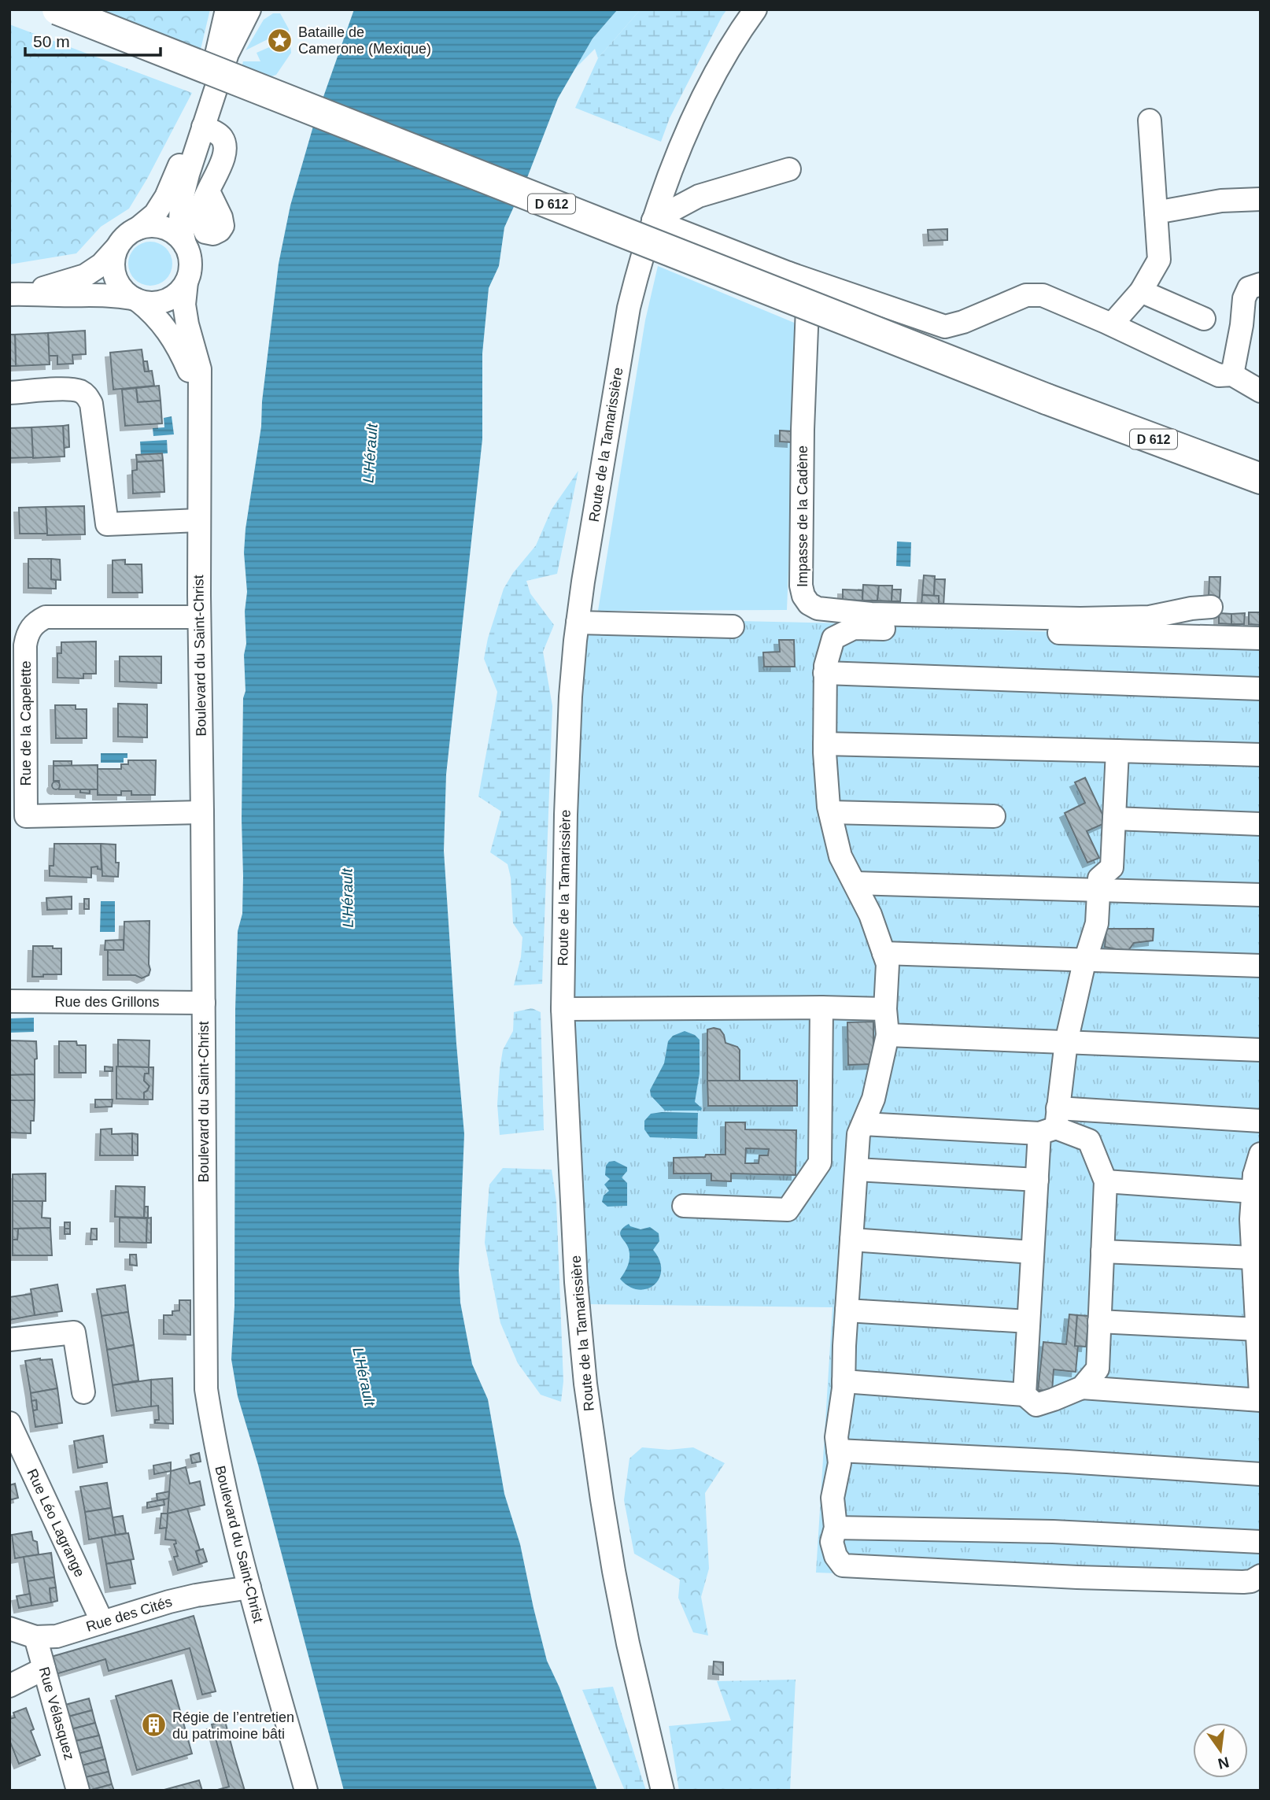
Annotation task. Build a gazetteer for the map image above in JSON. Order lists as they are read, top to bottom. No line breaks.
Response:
{"streets":{"highway":["D 612"],"street":["Route de la Tamarissière","Impasse de la Cadène","Boulevard du Saint-Christ","Rue de la Capelette","Rue des Grillons","Rue Léo Lagrange","Rue des Cités","Rue Vélasquez"]},"crossings":[["Boulevard du Saint-Christ","Rue de la Capelette"],["Boulevard du Saint-Christ","Rue des Grillons"],["Boulevard du Saint-Christ","Rue des Cités"],["Rue Léo Lagrange","Rue des Cités"],["Rue des Cités","Rue Vélasquez"]],"water":["L'Hérault"],"places":{"place":["Bataille de Camerone (Mexique)"],"building":["Régie de l’entretien du patrimoine bâti"]},"scale_bar":"50 m","north":"bottom"}
